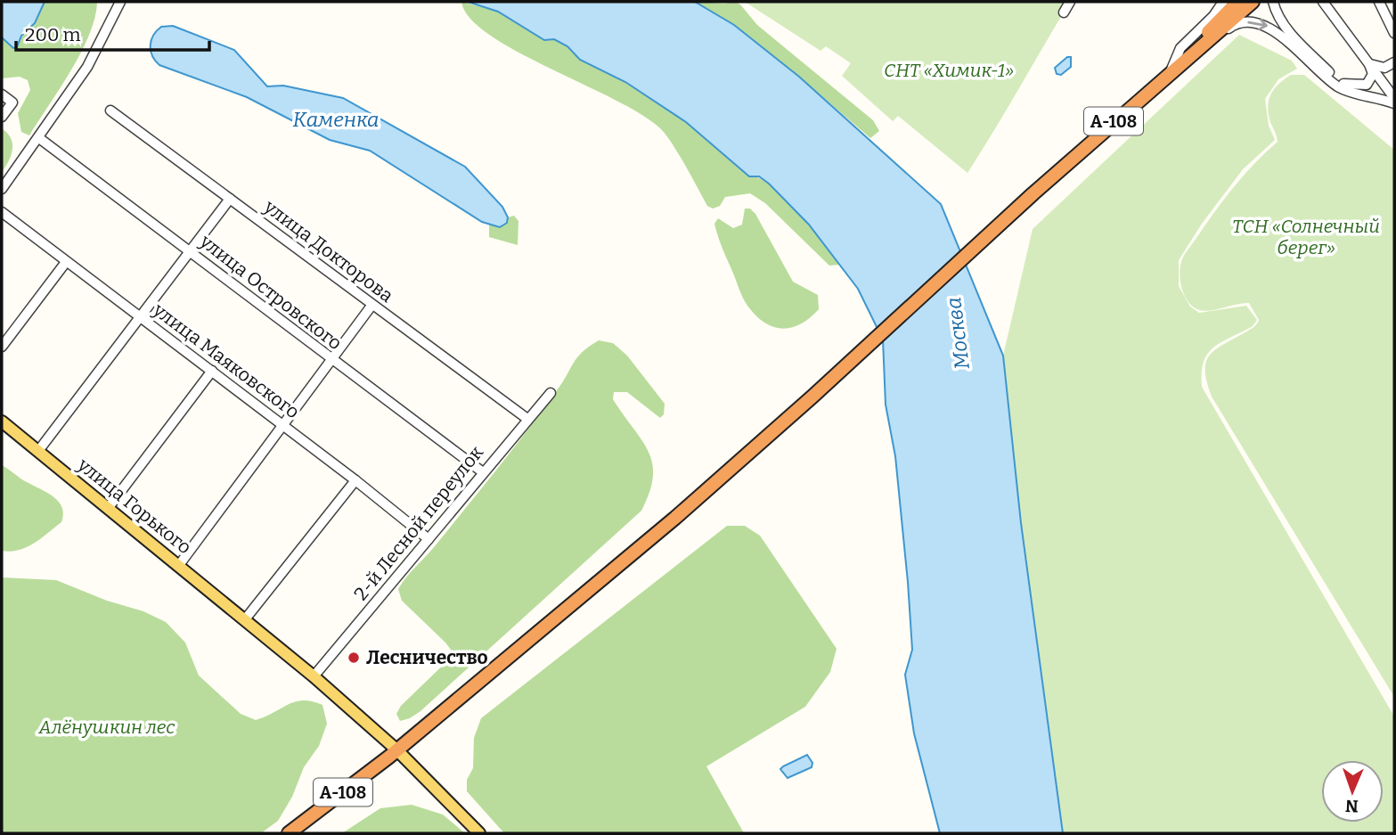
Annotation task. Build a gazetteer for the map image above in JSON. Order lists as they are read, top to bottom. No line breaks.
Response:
{"streets":{"highway":["А-108"],"main road":["улица Горького"],"street":["улица Докторова","улица Островского","улица Маяковского","2-й Лесной переулок"]},"crossings":[["А-108","улица Горького"],["улица Докторова","2-й Лесной переулок"],["улица Островского","2-й Лесной переулок"],["улица Маяковского","2-й Лесной переулок"],["улица Горького","2-й Лесной переулок"]],"water":["Каменка","Москва"],"parks":["СНТ «Химик-1»","ТСН «Солнечный берег»","Алёнушкин лес"],"places":["Лесничество"],"scale_bar":"200 m","north":"bottom"}
